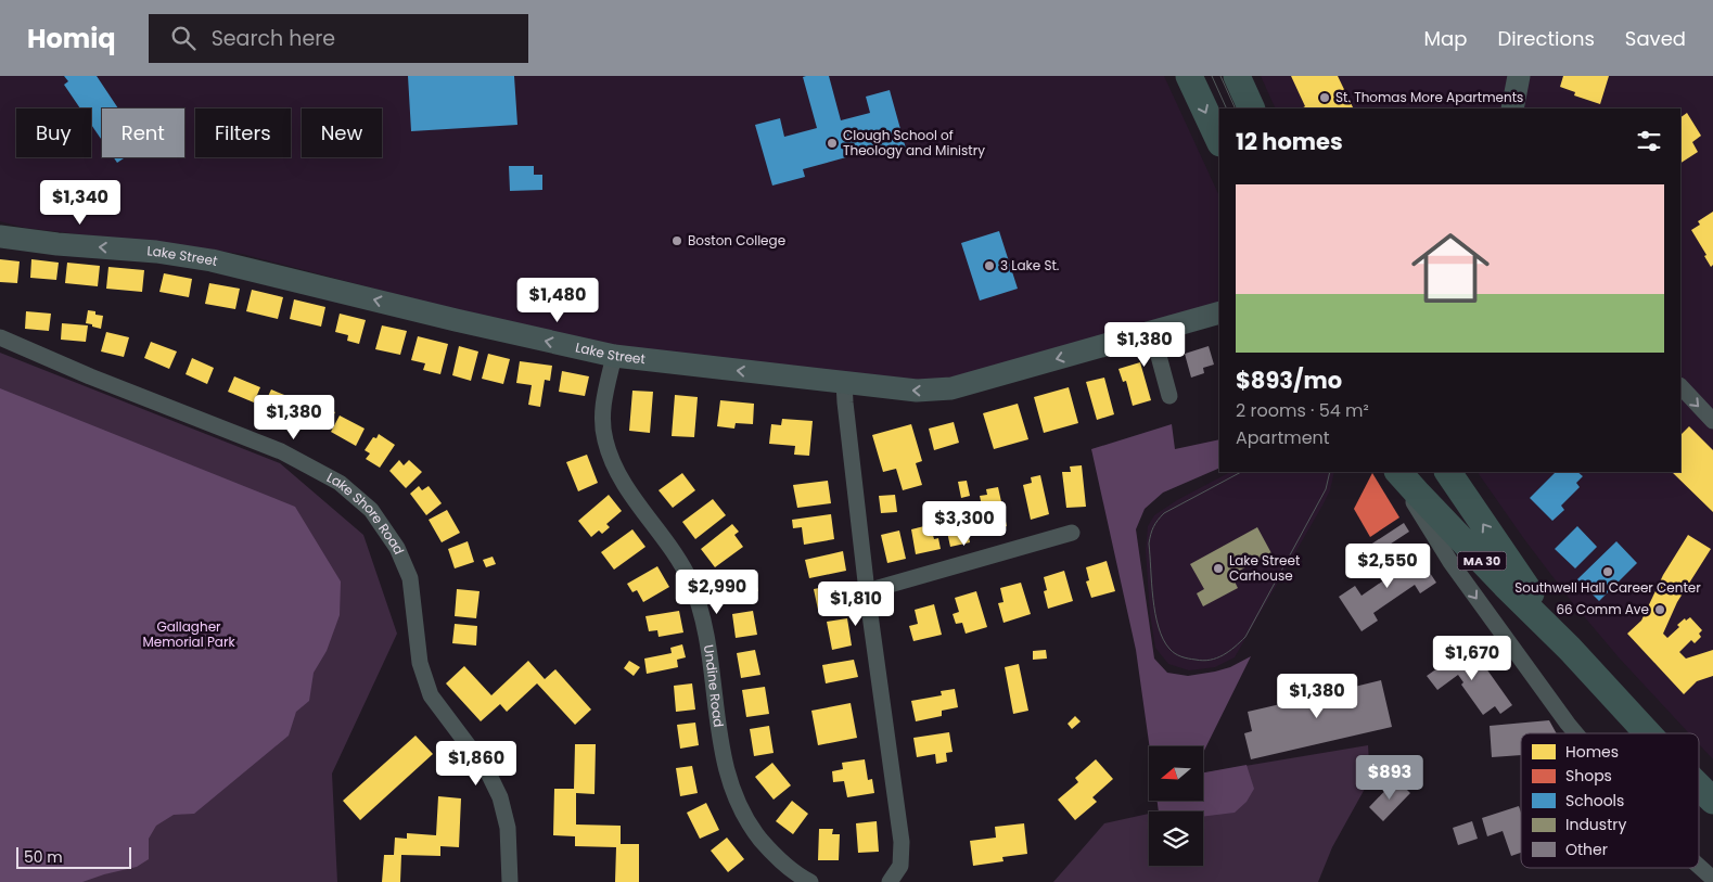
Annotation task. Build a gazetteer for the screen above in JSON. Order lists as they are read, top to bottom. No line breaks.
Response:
{"streets":{"main road":["MA 30"],"street":["Lake Street","Lake Shore Road","Undine Road"]},"crossings":[["Lake Street","Undine Road"]],"one_way":["Lake Street"],"parks":["Gallagher Memorial Park"],"places":["St. Thomas More Apartments","Clough School of Theology and Ministry","Boston College","3 Lake St.","Lake Street Carhouse","Southwell Hall Career Center","66 Comm Ave"],"legend":["Homes","Shops","Schools","Industry","Other"],"scale_bar":"50 m","north":"left","page":{"header":"Homiq","search":"Search here","nav":["Map","Directions","Saved"],"chip":["Buy","Rent","Filters","New"],"heading":"12 homes","list":[{"name":"$893/mo","note":"2 rooms · 54 m² · Apartment"}],"price":["$1,340","$1,480","$1,380","$1,380","$3,300","$2,550","$2,990","$1,810","$1,670","$1,380","$1,860","$893"],"scale":"50 m"}}
